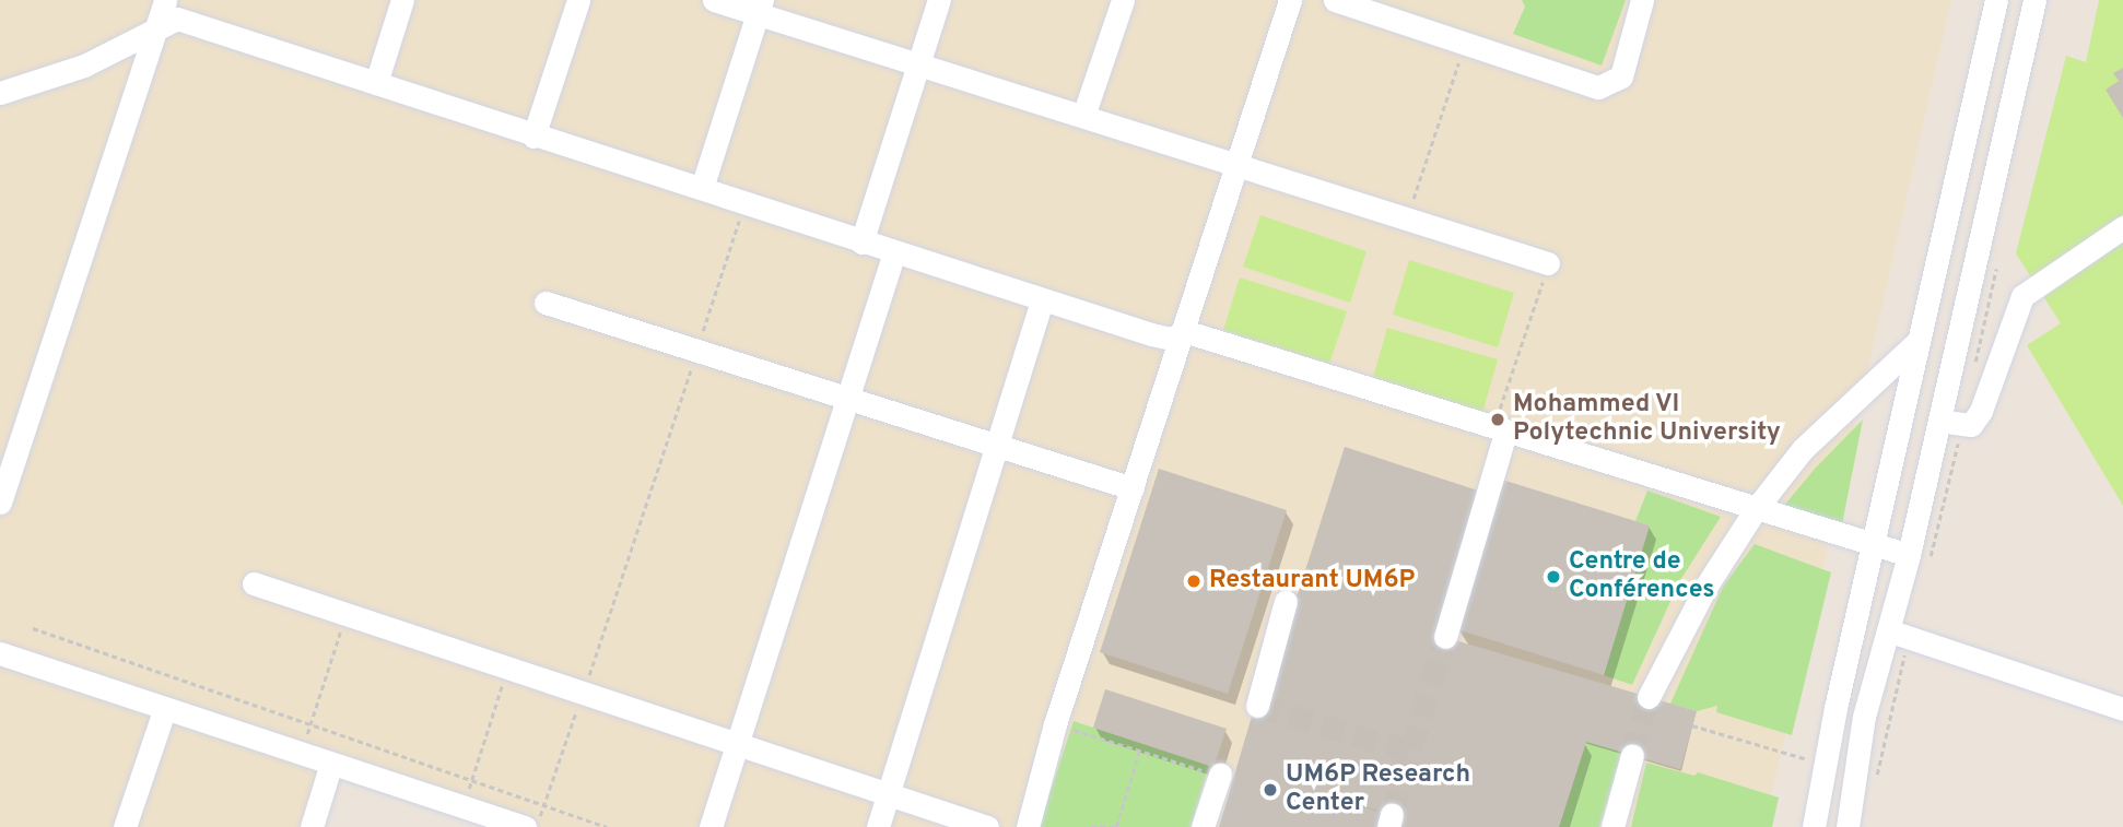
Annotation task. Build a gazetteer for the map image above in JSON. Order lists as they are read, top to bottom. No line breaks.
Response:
{"places":["Mohammed VI Polytechnic University","Centre de Conférences","Restaurant UM6P","UM6P Research Center"]}
